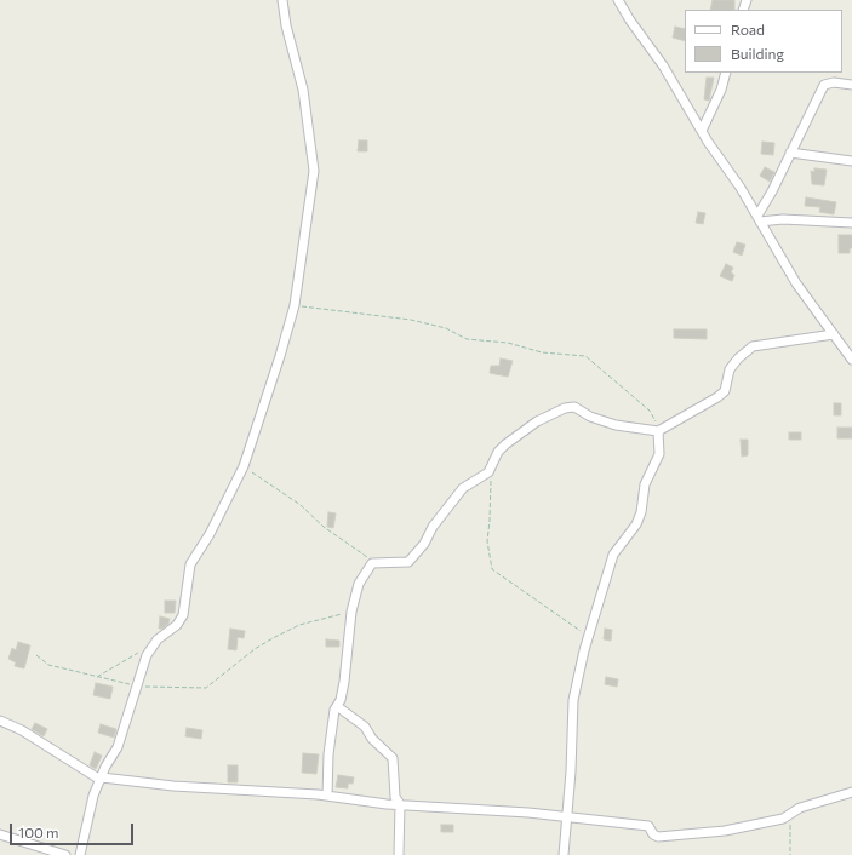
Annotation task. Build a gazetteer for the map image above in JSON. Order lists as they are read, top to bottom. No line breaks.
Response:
{"legend":["Road","Building"],"scale_bar":"100 m"}
